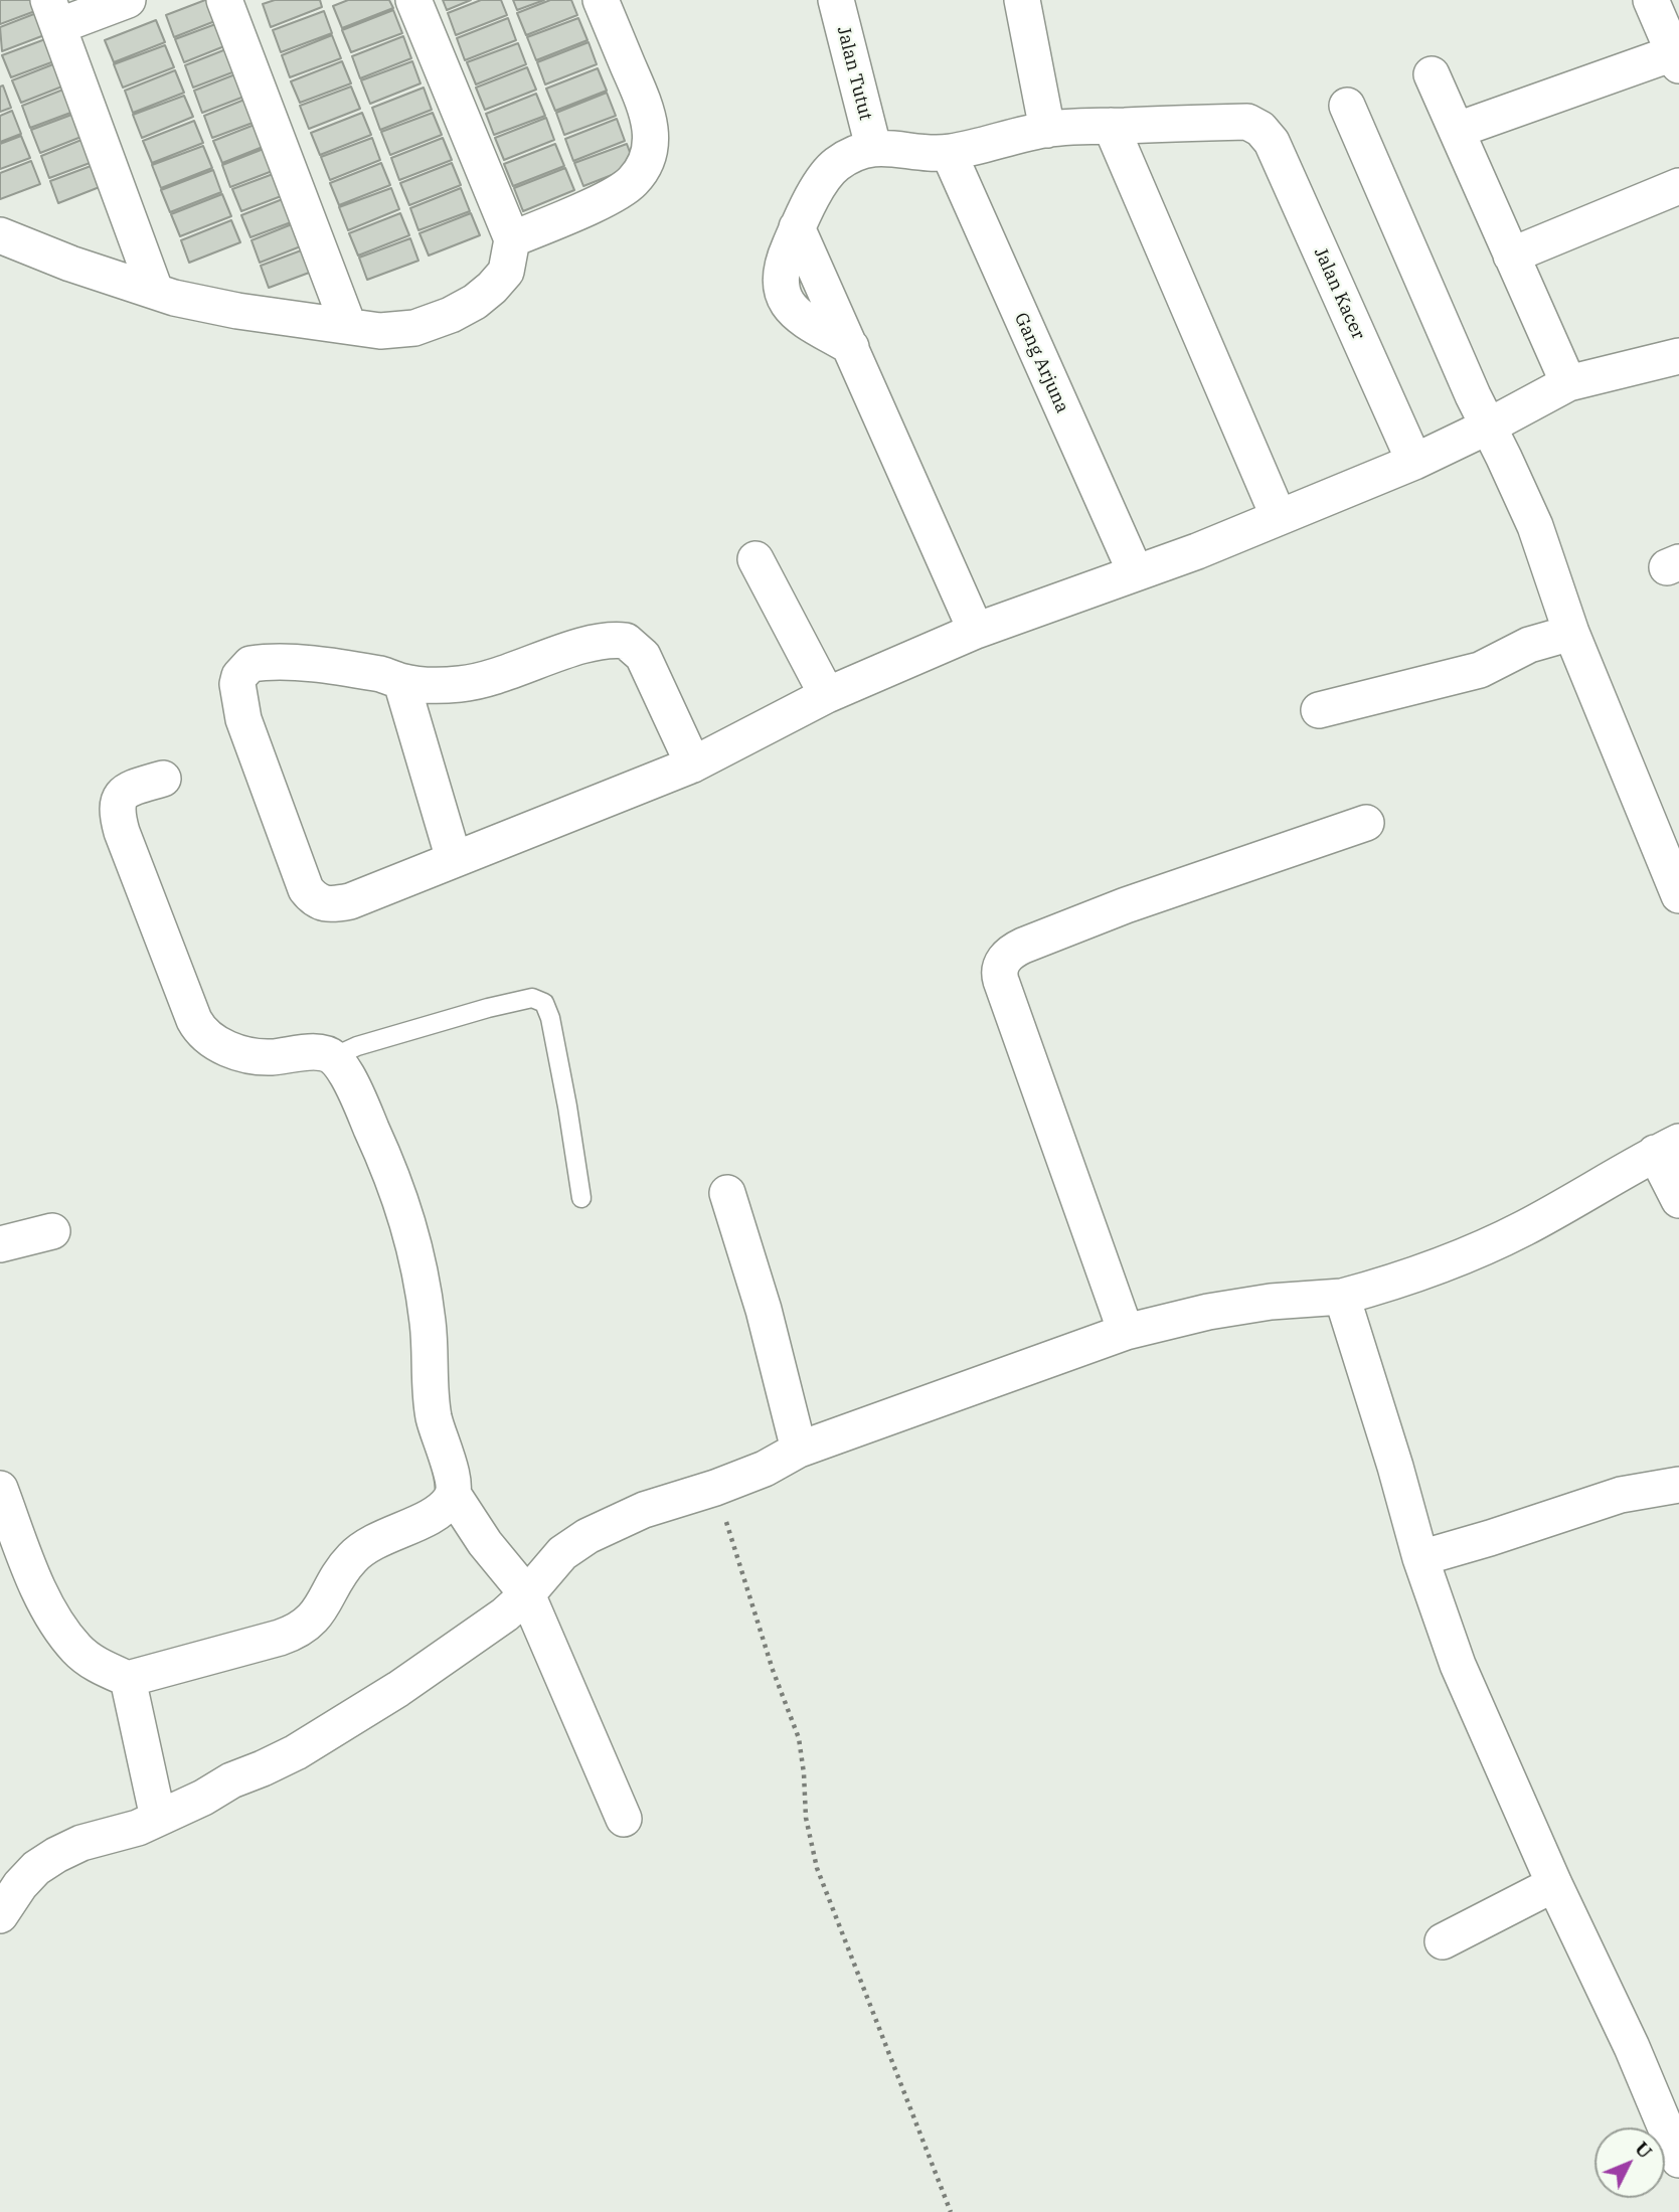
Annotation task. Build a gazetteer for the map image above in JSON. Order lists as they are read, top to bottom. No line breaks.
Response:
{"streets":{"street":["Jalan Tutut","Jalan Kacer","Gang Arjuna"]},"north":"top right"}
